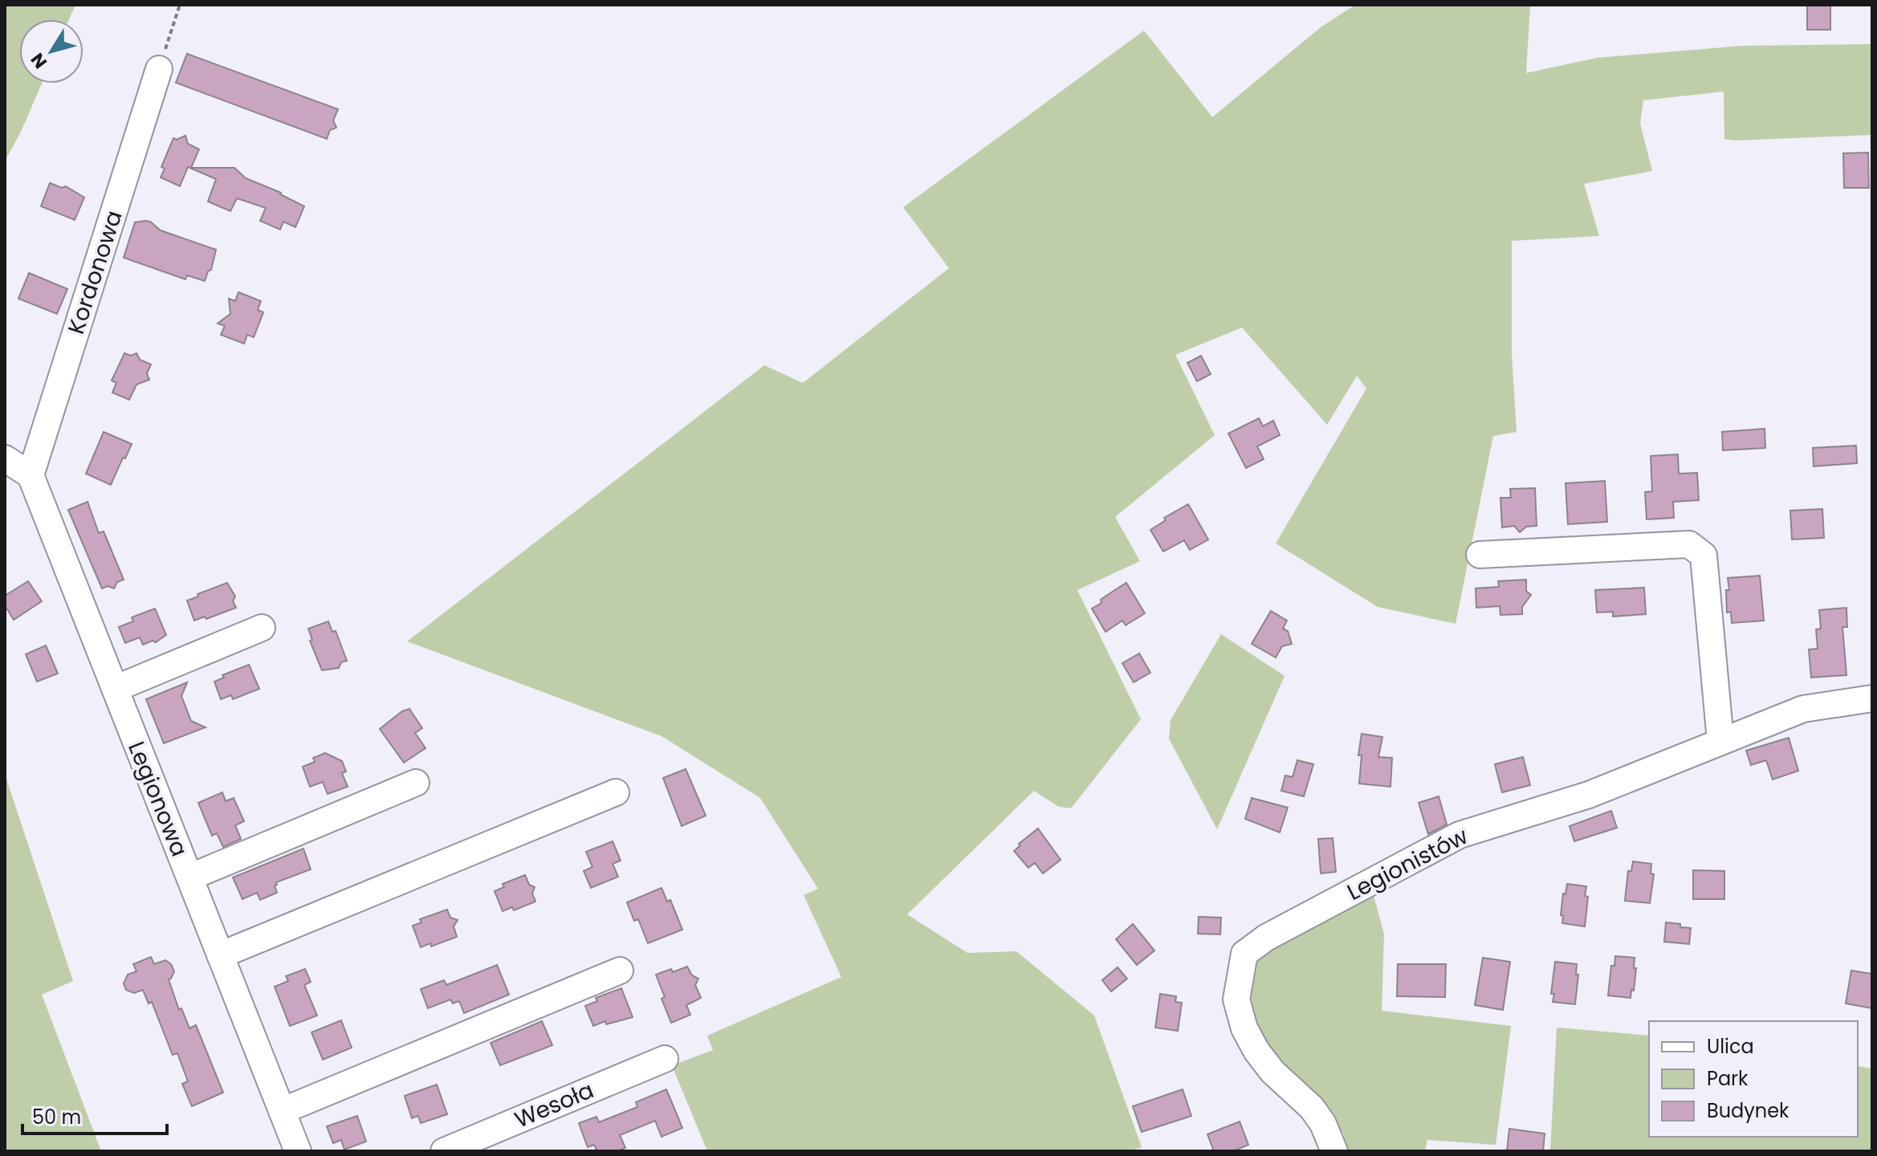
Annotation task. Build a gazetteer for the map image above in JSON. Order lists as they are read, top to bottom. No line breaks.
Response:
{"streets":{"street":["Kordonowa","Legionowa","Legionistów","Wesoła"]},"crossings":[["Kordonowa","Legionowa"]],"legend":["Ulica","Park","Budynek"],"scale_bar":"50 m","north":"bottom left"}
